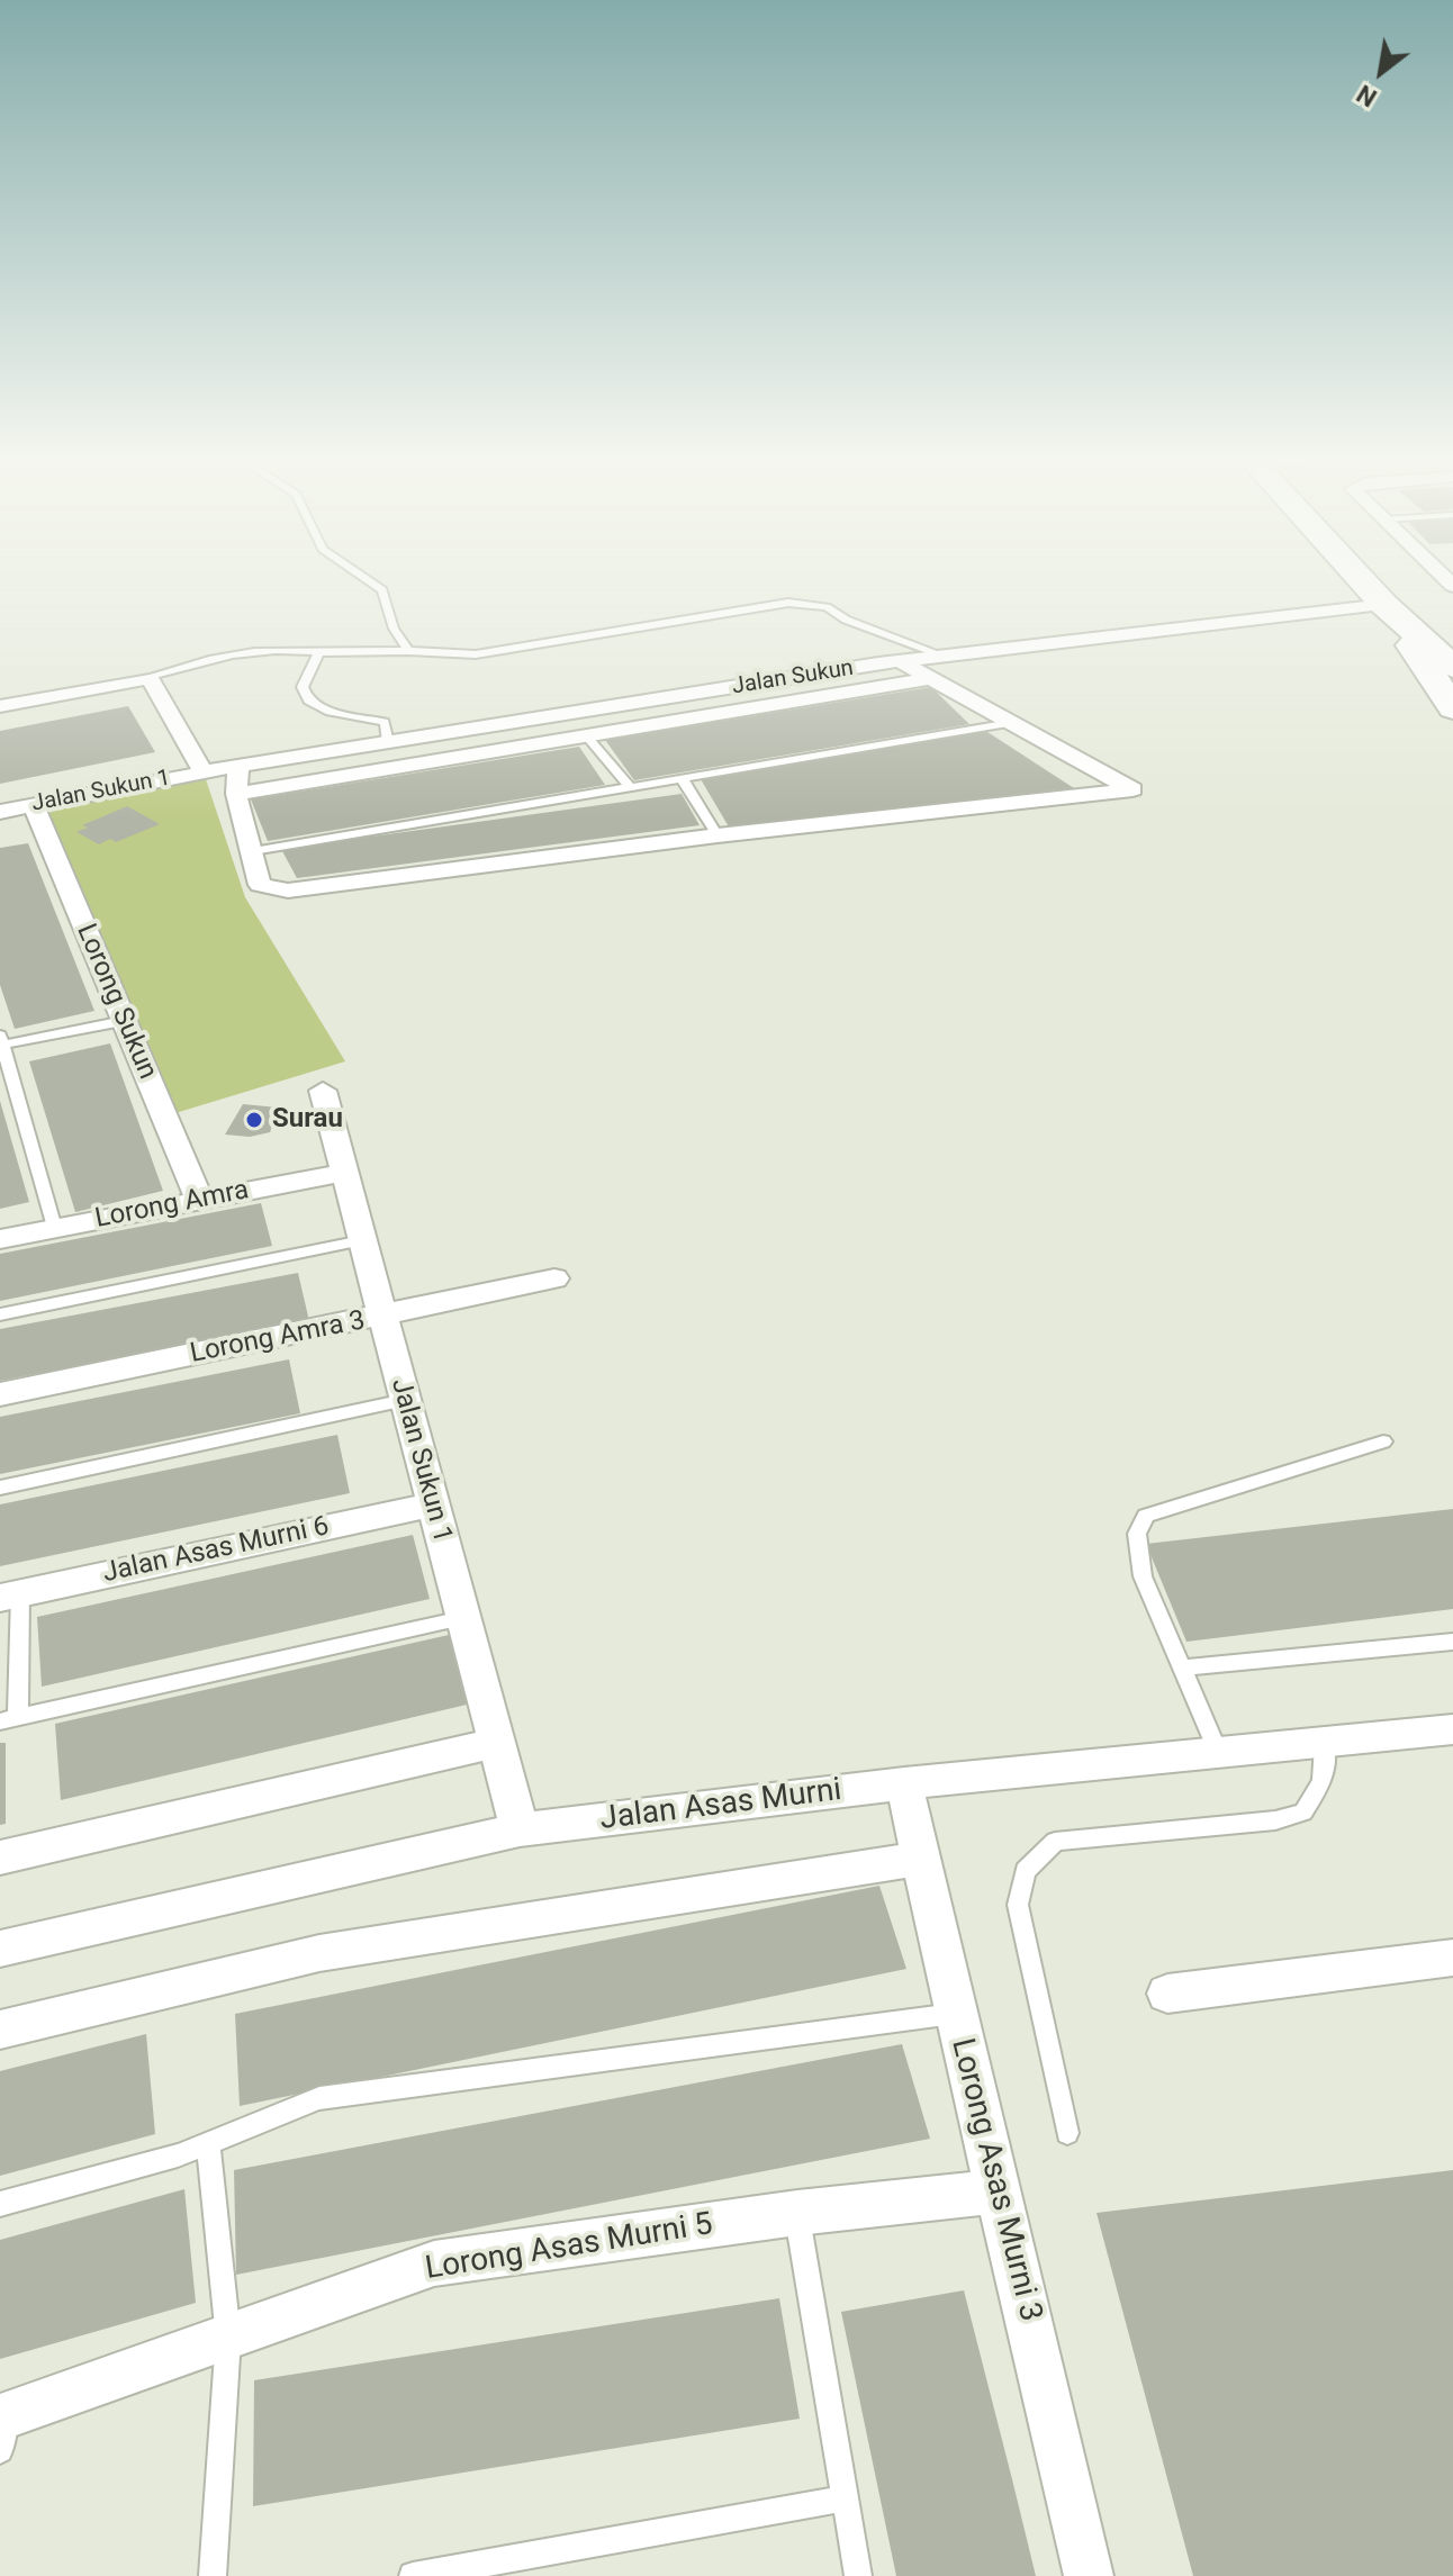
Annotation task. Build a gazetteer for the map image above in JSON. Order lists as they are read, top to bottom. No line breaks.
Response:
{"streets":{"street":["Jalan Sukun","Jalan Sukun 1","Lorong Sukun","Lorong Amra","Lorong Amra 3","Jalan Asas Murni 6","Jalan Asas Murni","Lorong Asas Murni 3","Lorong Asas Murni 5"]},"crossings":[["Jalan Sukun","Jalan Sukun 1"],["Jalan Sukun 1","Lorong Sukun"],["Jalan Sukun 1","Lorong Amra"],["Jalan Sukun 1","Lorong Amra 3"],["Jalan Sukun 1","Jalan Asas Murni 6"],["Jalan Sukun 1","Jalan Asas Murni"],["Lorong Sukun","Lorong Amra"],["Jalan Asas Murni","Lorong Asas Murni 3"],["Lorong Asas Murni 3","Lorong Asas Murni 5"]],"places":["Surau"],"north":"bottom left"}
